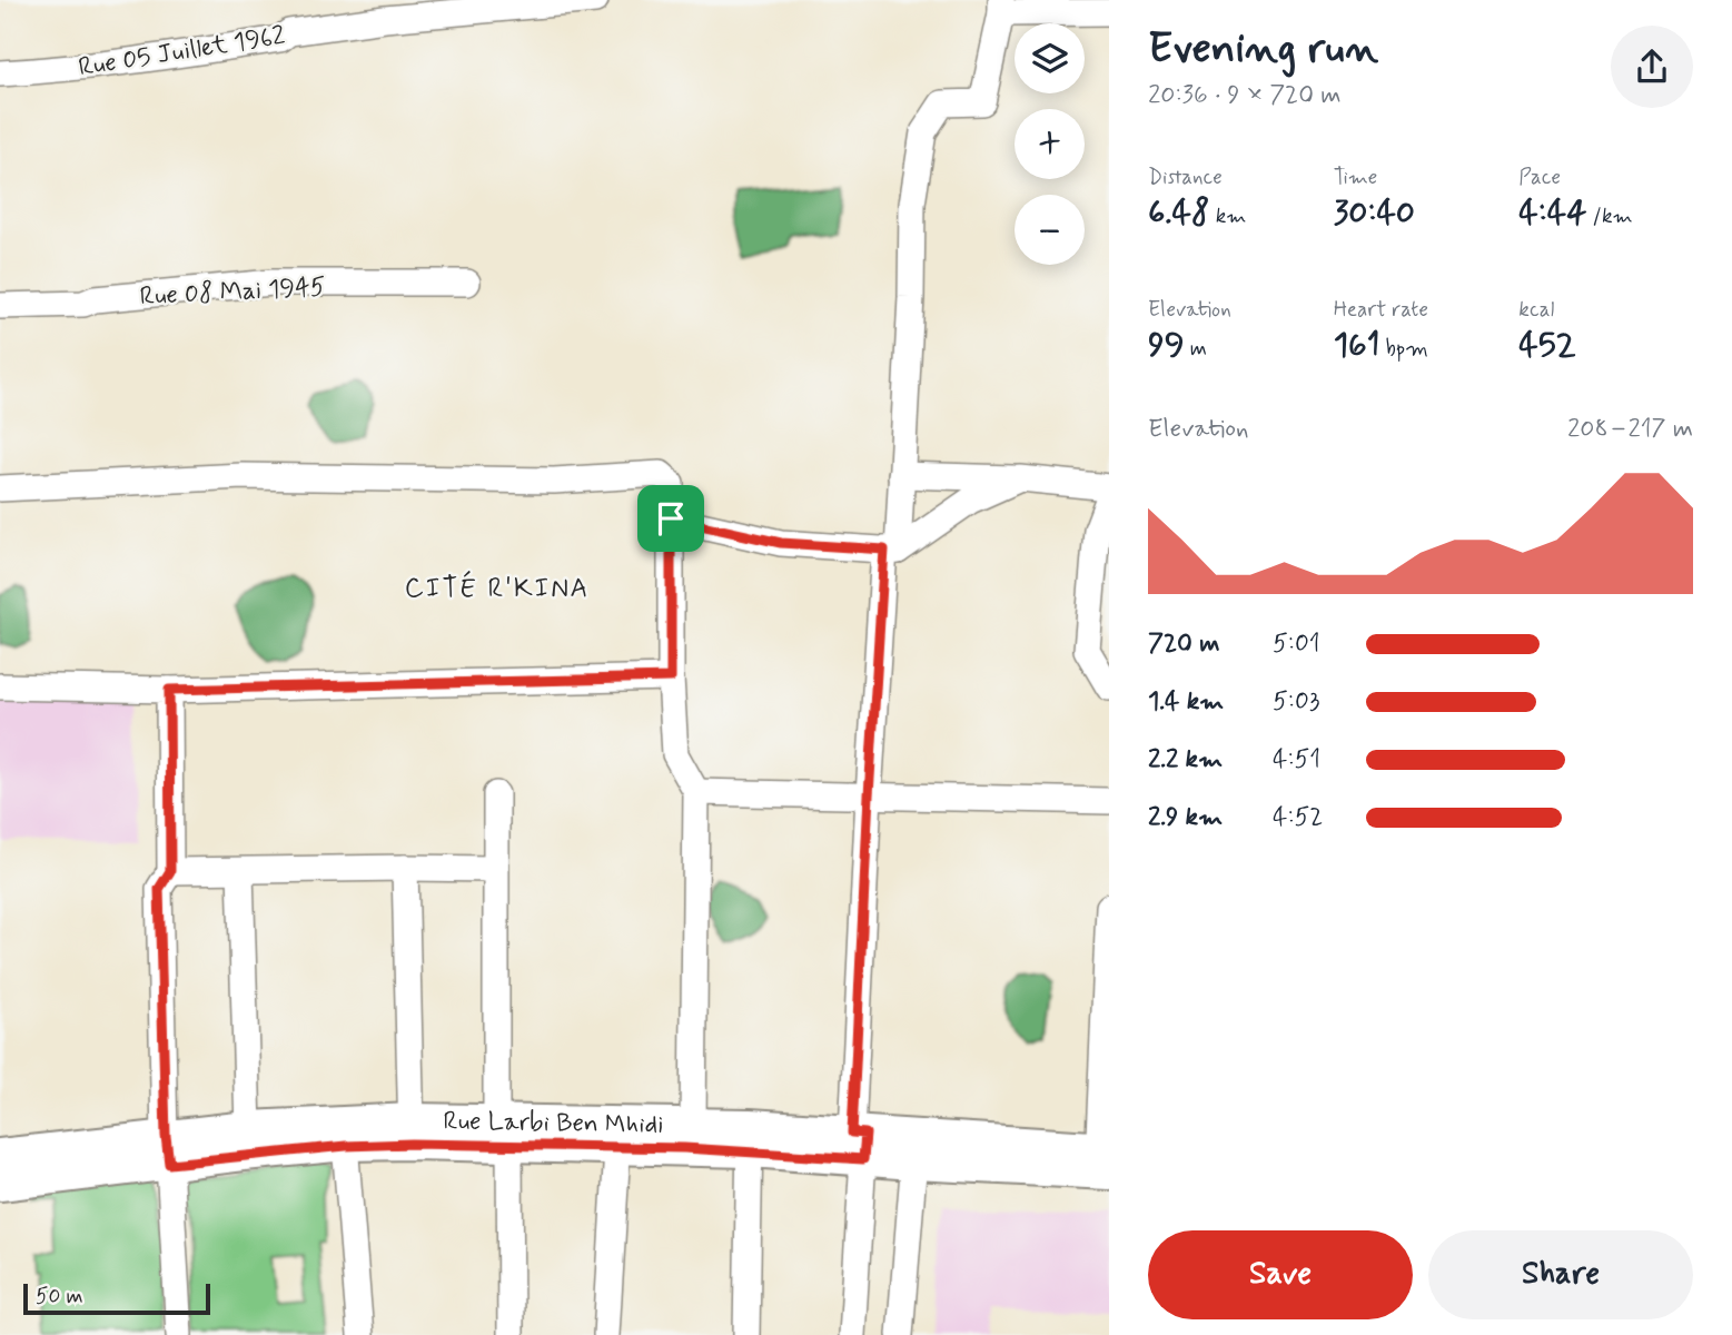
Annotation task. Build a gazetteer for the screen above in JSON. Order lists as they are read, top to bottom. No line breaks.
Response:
{"streets":{"street":["Rue 05 Juillet 1962","Rue 08 Mai 1945","Rue Larbi Ben Mhidi"]},"districts":["CITÉ R'KINA"],"scale_bar":"50 m","page":{"heading":["Evening run","20:36 · 9 × 720 m"],"map_buttons":["+","−"],"stats":[["Distance","6.48 km"],["Time","30:40"],["Pace","4:44 /km"],["Elevation","99 m"],["Heart rate","161 bpm"],["kcal","452"]],"chart":["Elevation","208–217 m"],"list":[{"name":"720 m","note":"5:01"},{"name":"1.4 km","note":"5:03"},{"name":"2.2 km","note":"4:51"},{"name":"2.9 km","note":"4:52"}],"buttons":["Save","Share"],"scale":"50 m"}}
